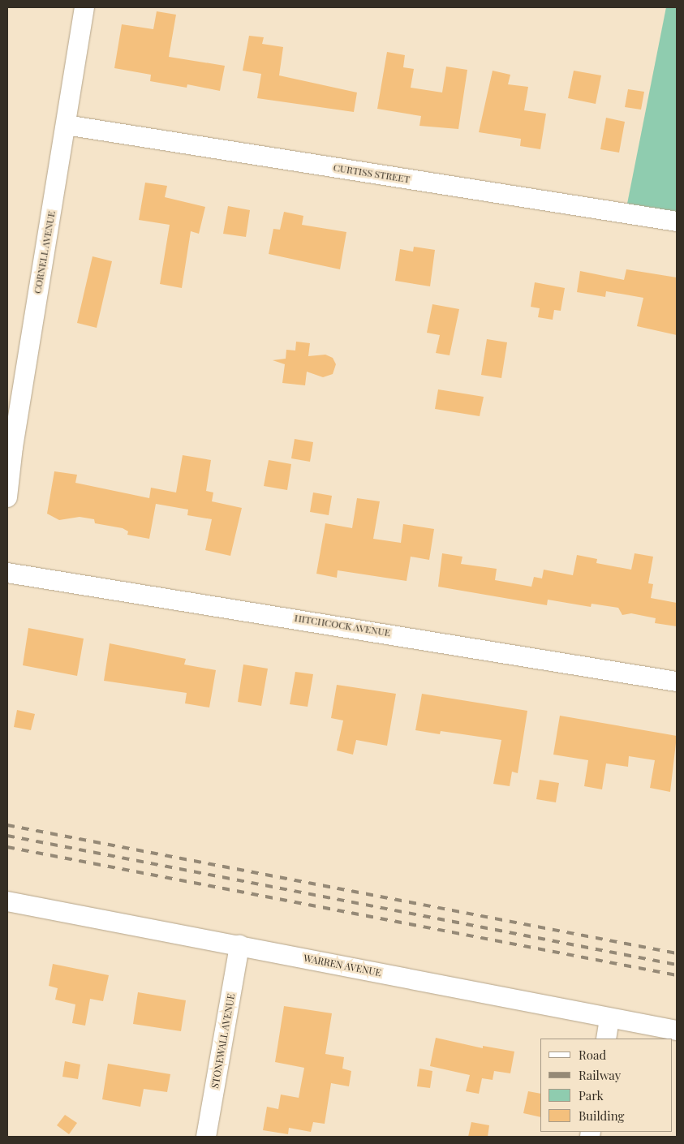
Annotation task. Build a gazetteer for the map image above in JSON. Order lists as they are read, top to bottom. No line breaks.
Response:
{"streets":{"street":["CURTISS STREET","CORNELL AVENUE","HITCHCOCK AVENUE","WARREN AVENUE","STONEWALL AVENUE"]},"crossings":[["CURTISS STREET","CORNELL AVENUE"],["WARREN AVENUE","STONEWALL AVENUE"]],"legend":["Road","Railway","Park","Building"]}
